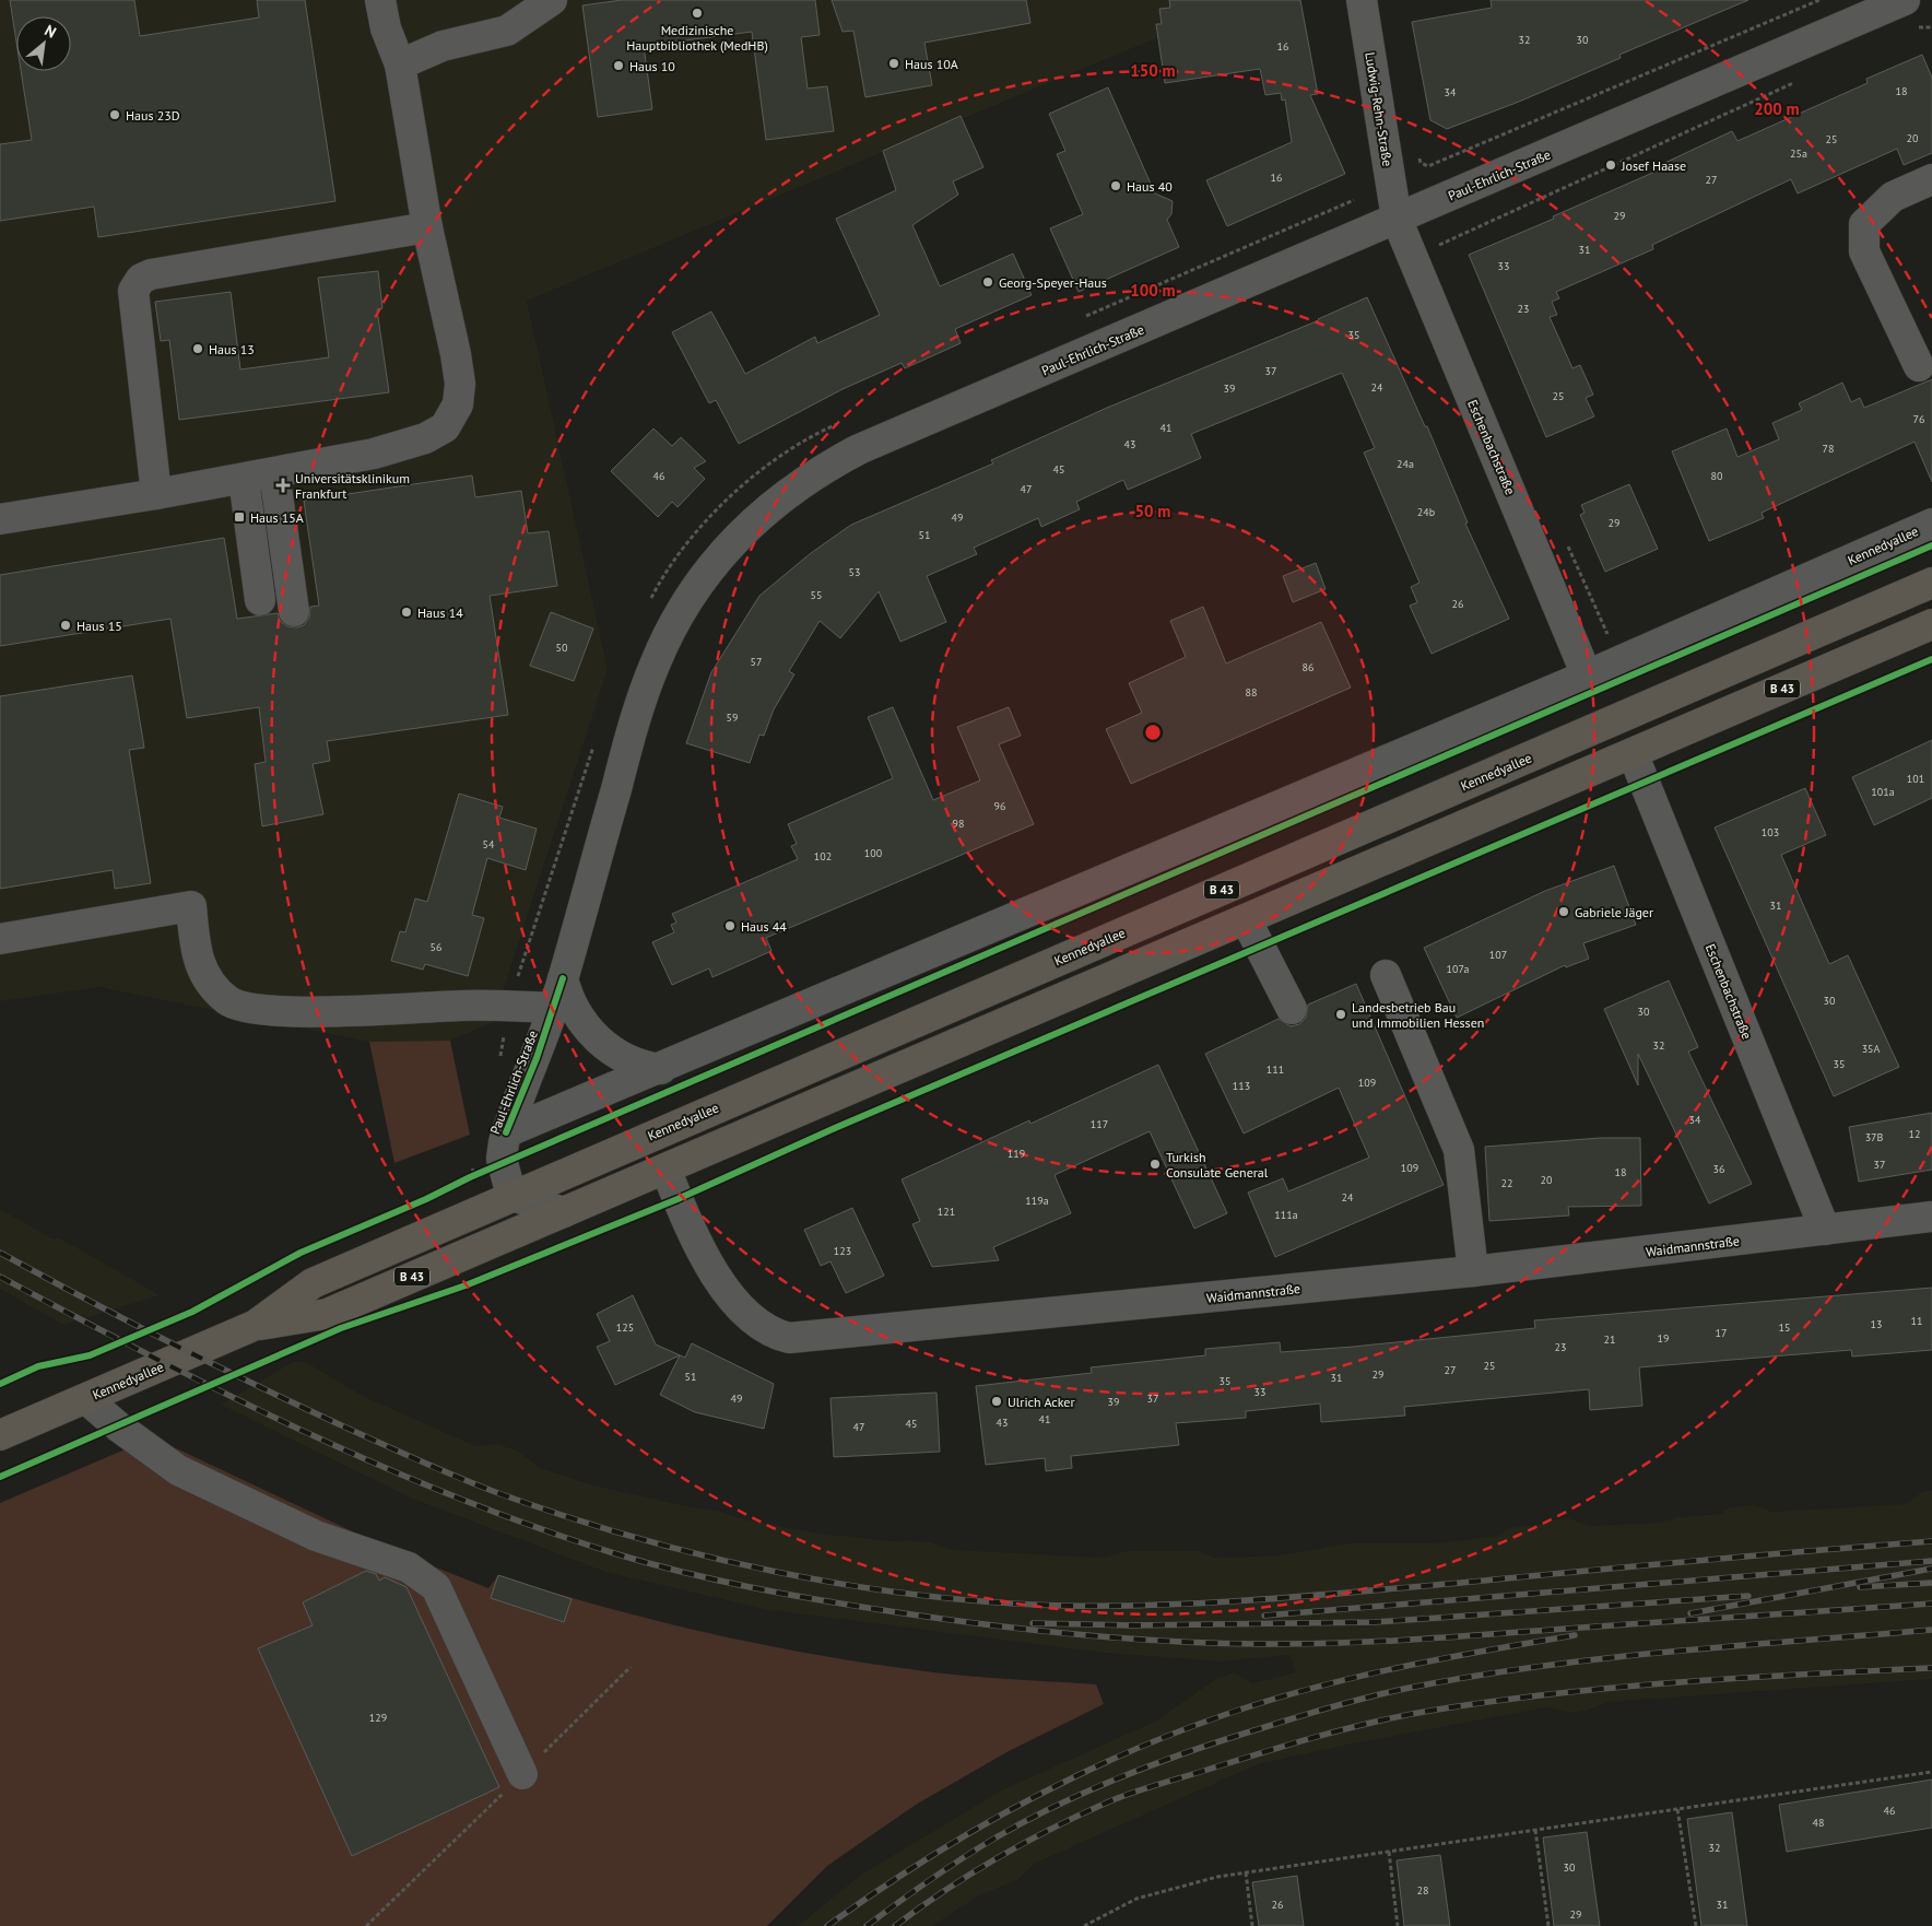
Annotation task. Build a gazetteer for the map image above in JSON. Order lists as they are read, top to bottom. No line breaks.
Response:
{"streets":{"main road":["Kennedyallee","B 43"],"street":["Ludwig-Rehn-Straße","Paul-Ehrlich-Straße","Eschenbachstraße","Waidmannstraße"]},"crossings":[["Ludwig-Rehn-Straße","Paul-Ehrlich-Straße"],["Ludwig-Rehn-Straße","Eschenbachstraße"],["Paul-Ehrlich-Straße","Eschenbachstraße"],["Paul-Ehrlich-Straße","Kennedyallee"],["Eschenbachstraße","Kennedyallee"],["Eschenbachstraße","Waidmannstraße"],["Kennedyallee","Waidmannstraße"]],"places":{"other":["Medizinische Hauptbibliothek (MedHB)","Haus 10A","Haus 10","Haus 23D","Josef Haase","Haus 40","Georg-Speyer-Haus","Haus 13","Haus 14","Haus 15","Gabriele Jäger","Haus 44","Landesbetrieb Bau und Immobilien Hessen","Turkish Consulate General","Ulrich Acker"],"health":["Universitätsklinikum Frankfurt"],"transit":["Haus 15A"]},"house_numbers":["32","30","16","18","34","20","25","25a","16","27","29","31","33","23","35","37","24","39","25","76","41","43","78","24a","45","46","80","47","24b","49","29","51","53","55","26","50","57","86","88","59","101","101a","96","98","103","54","100","102","31","56","107","107a","30","30","32","35A","35","111","109","113","34","117","12","37B","119","37","109","36","18","20","22","24","119a","121","111a","123","11","13","125","15","17","19","21","23","25","27","29","51","31","35","33","49","37","39","41","43","45","47","129","46","48","32","30","28","26","31","29"],"north":"top right","rings":["150 m","200 m","100 m","50 m"]}
